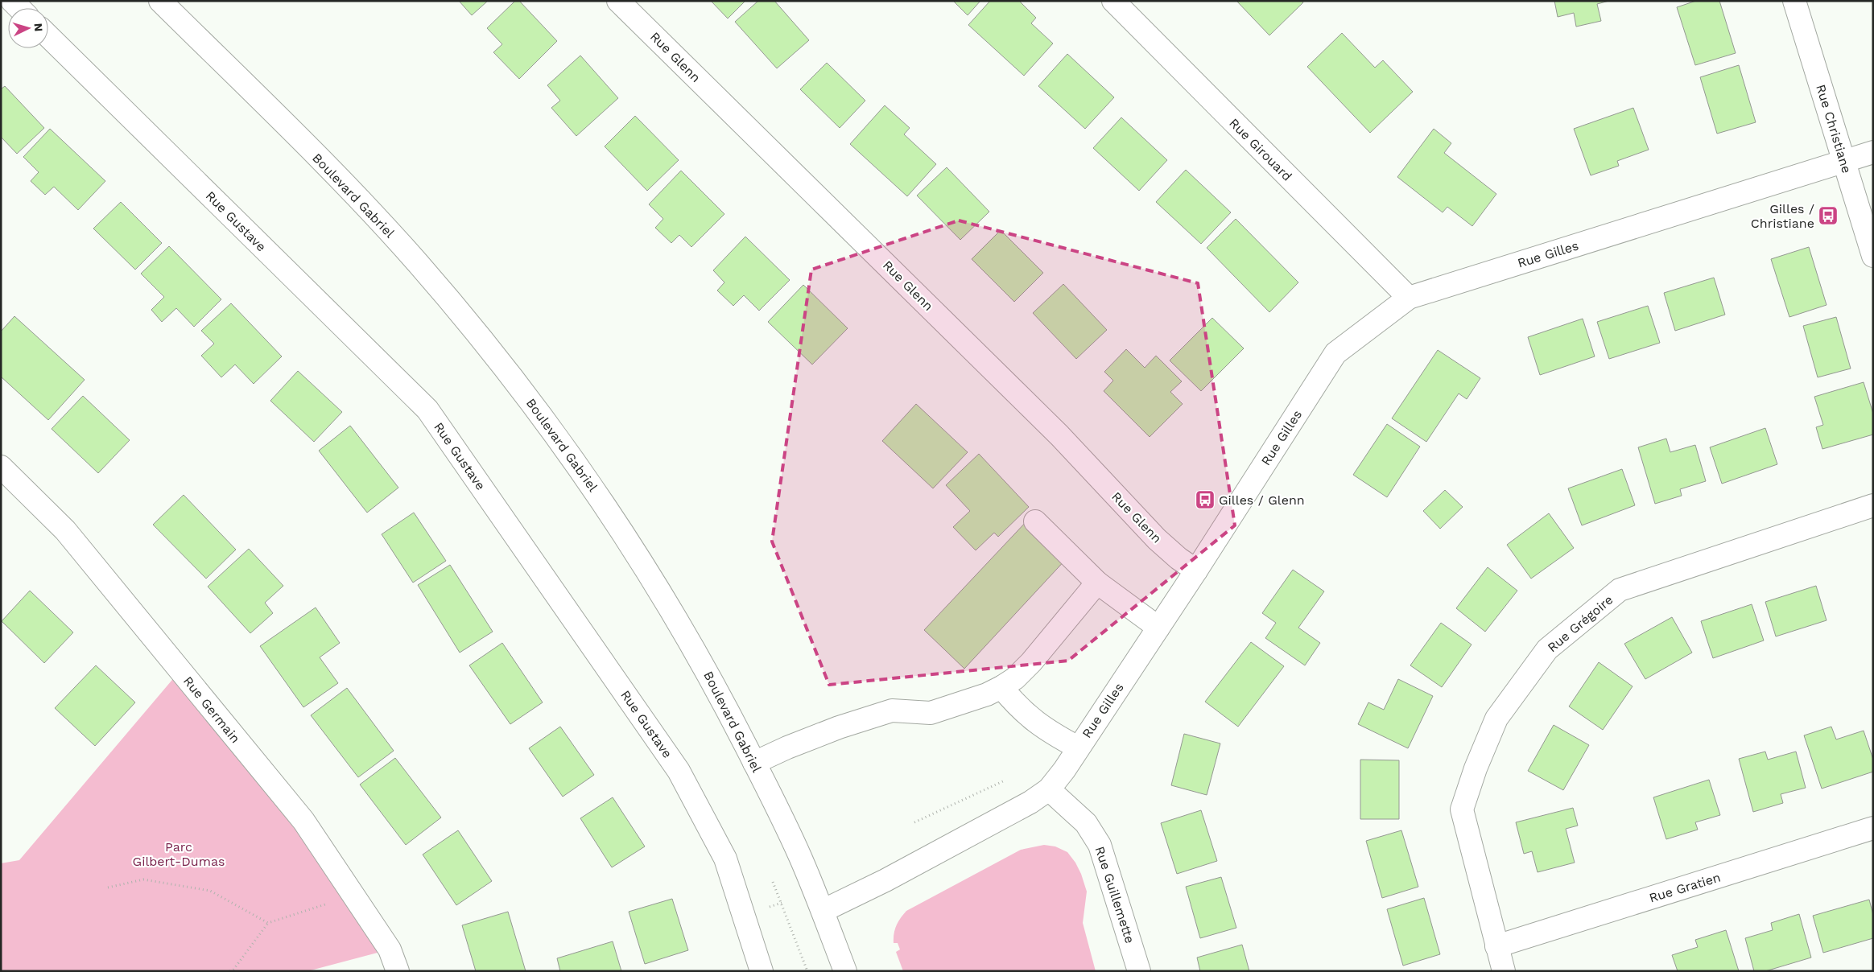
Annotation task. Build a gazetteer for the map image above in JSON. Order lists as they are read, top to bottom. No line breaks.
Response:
{"streets":{"street":["Rue Glenn","Rue Christiane","Rue Girouard","Boulevard Gabriel","Rue Gustave","Rue Gilles","Rue Grégoire","Rue Germain","Rue Gratien","Rue Guillemette"]},"crossings":[["Rue Glenn","Rue Gilles"],["Rue Christiane","Rue Gilles"],["Rue Girouard","Rue Gilles"],["Boulevard Gabriel","Rue Gilles"],["Rue Gilles","Rue Guillemette"],["Rue Grégoire","Rue Gratien"]],"parks":["Parc Gilbert-Dumas"],"places":{"bus stop":["Gilles / Christiane","Gilles / Glenn"]},"north":"right"}
